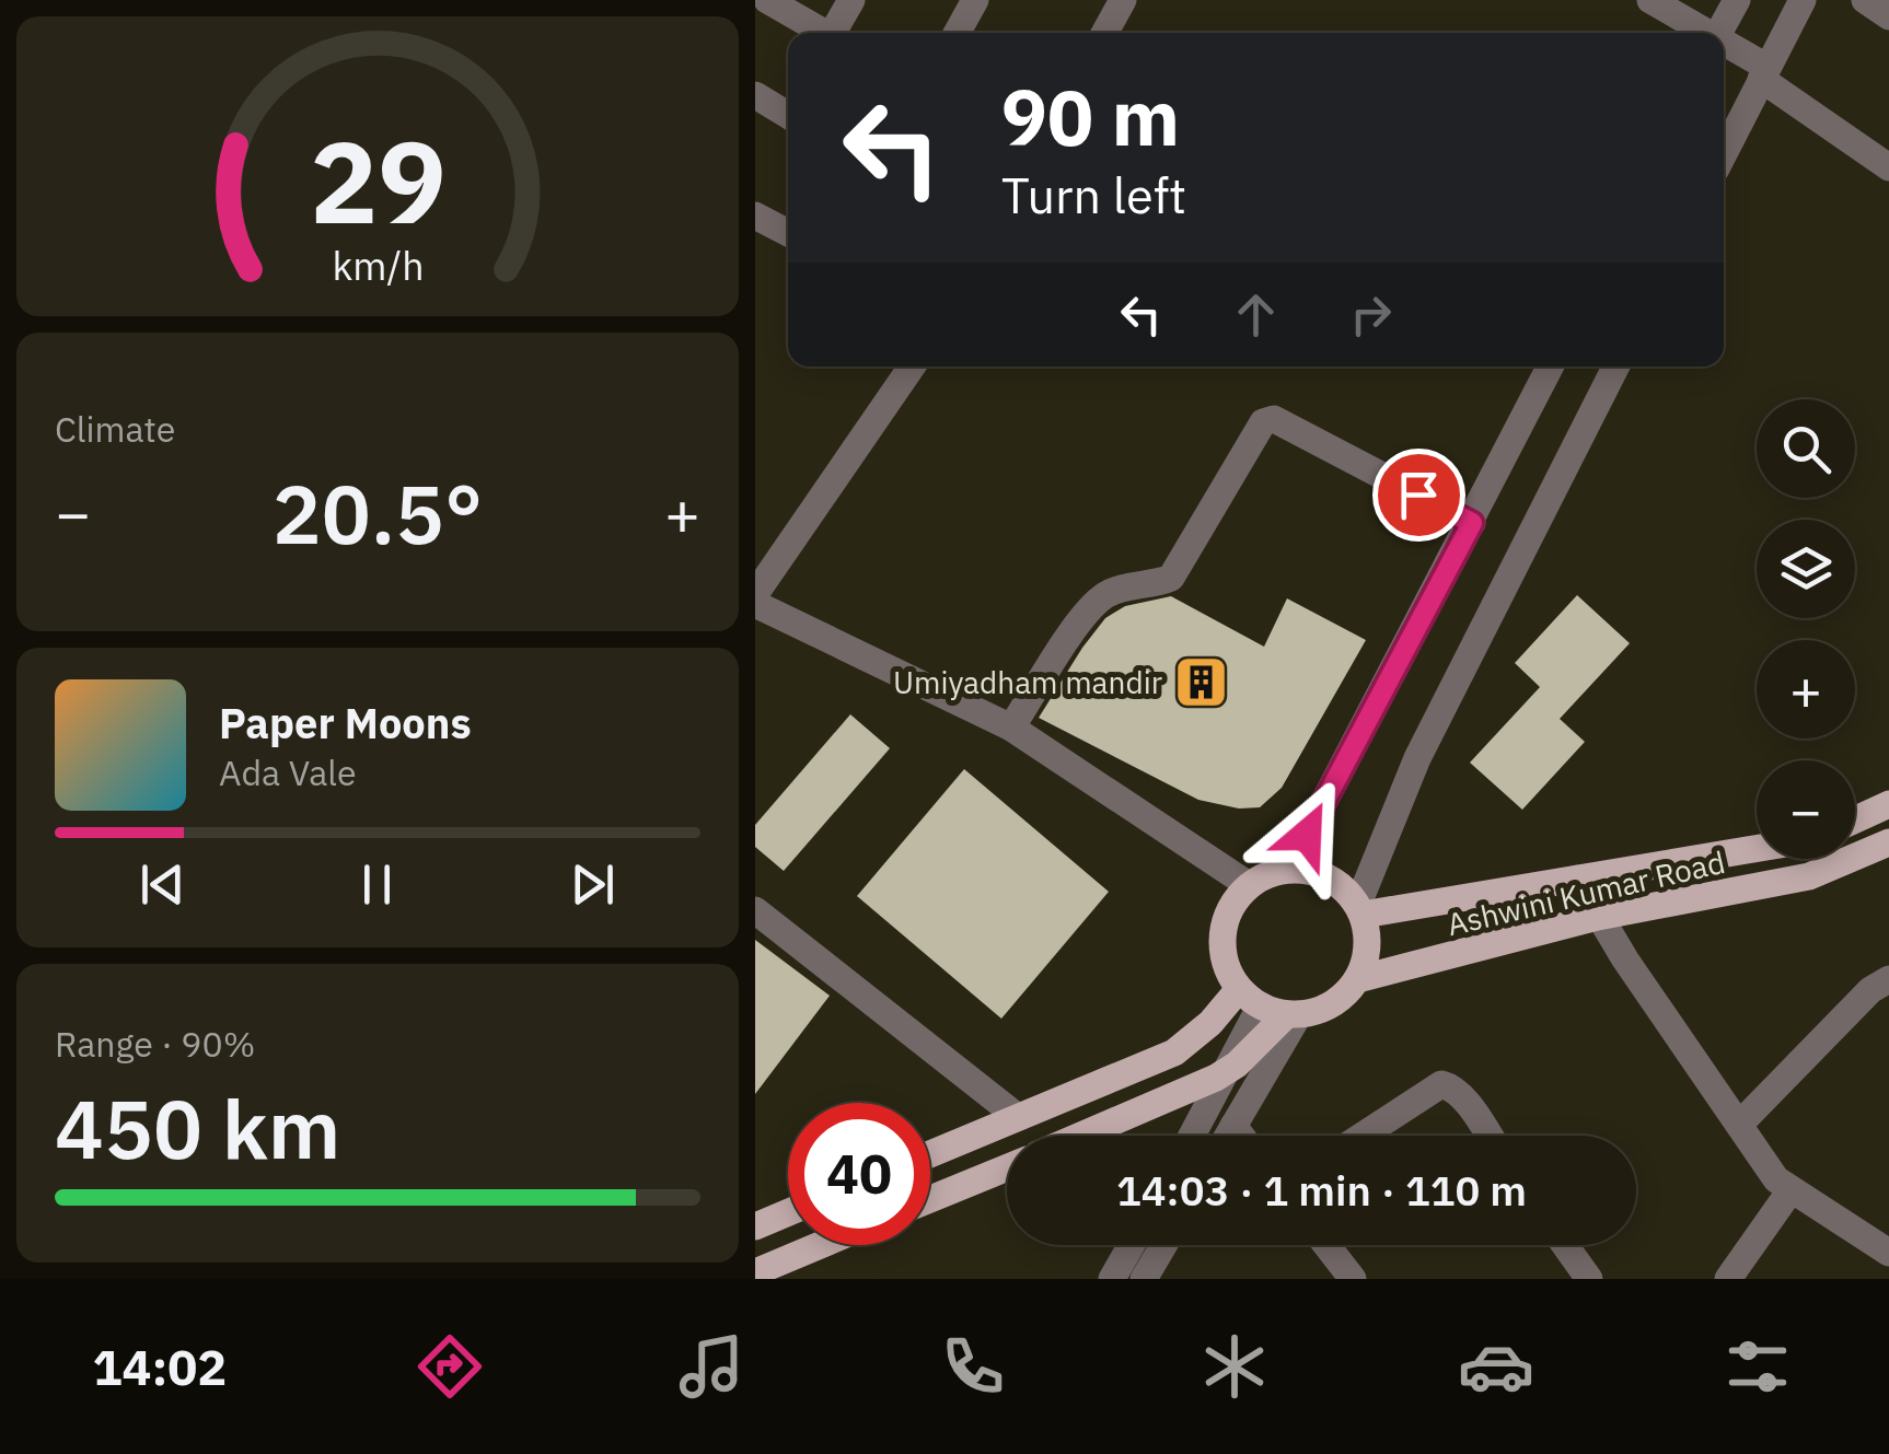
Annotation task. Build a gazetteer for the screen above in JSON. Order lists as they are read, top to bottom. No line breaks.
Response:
{"streets":{"main road":["Ashwini Kumar Road"]},"places":{"building":["Umiyadham mandir"]},"page":{"turn":["90 m","Turn left"],"tile":["Climate",["Range · 90%","450 km"]],"map_buttons":["+","−"],"heat":["−","20.5°","+"],"song":["Paper Moons","Ada Vale"],"limit":"40","trip":"14:03 · 1 min · 110 m","tabs":"14:02","gauge":["29","km/h"]}}
